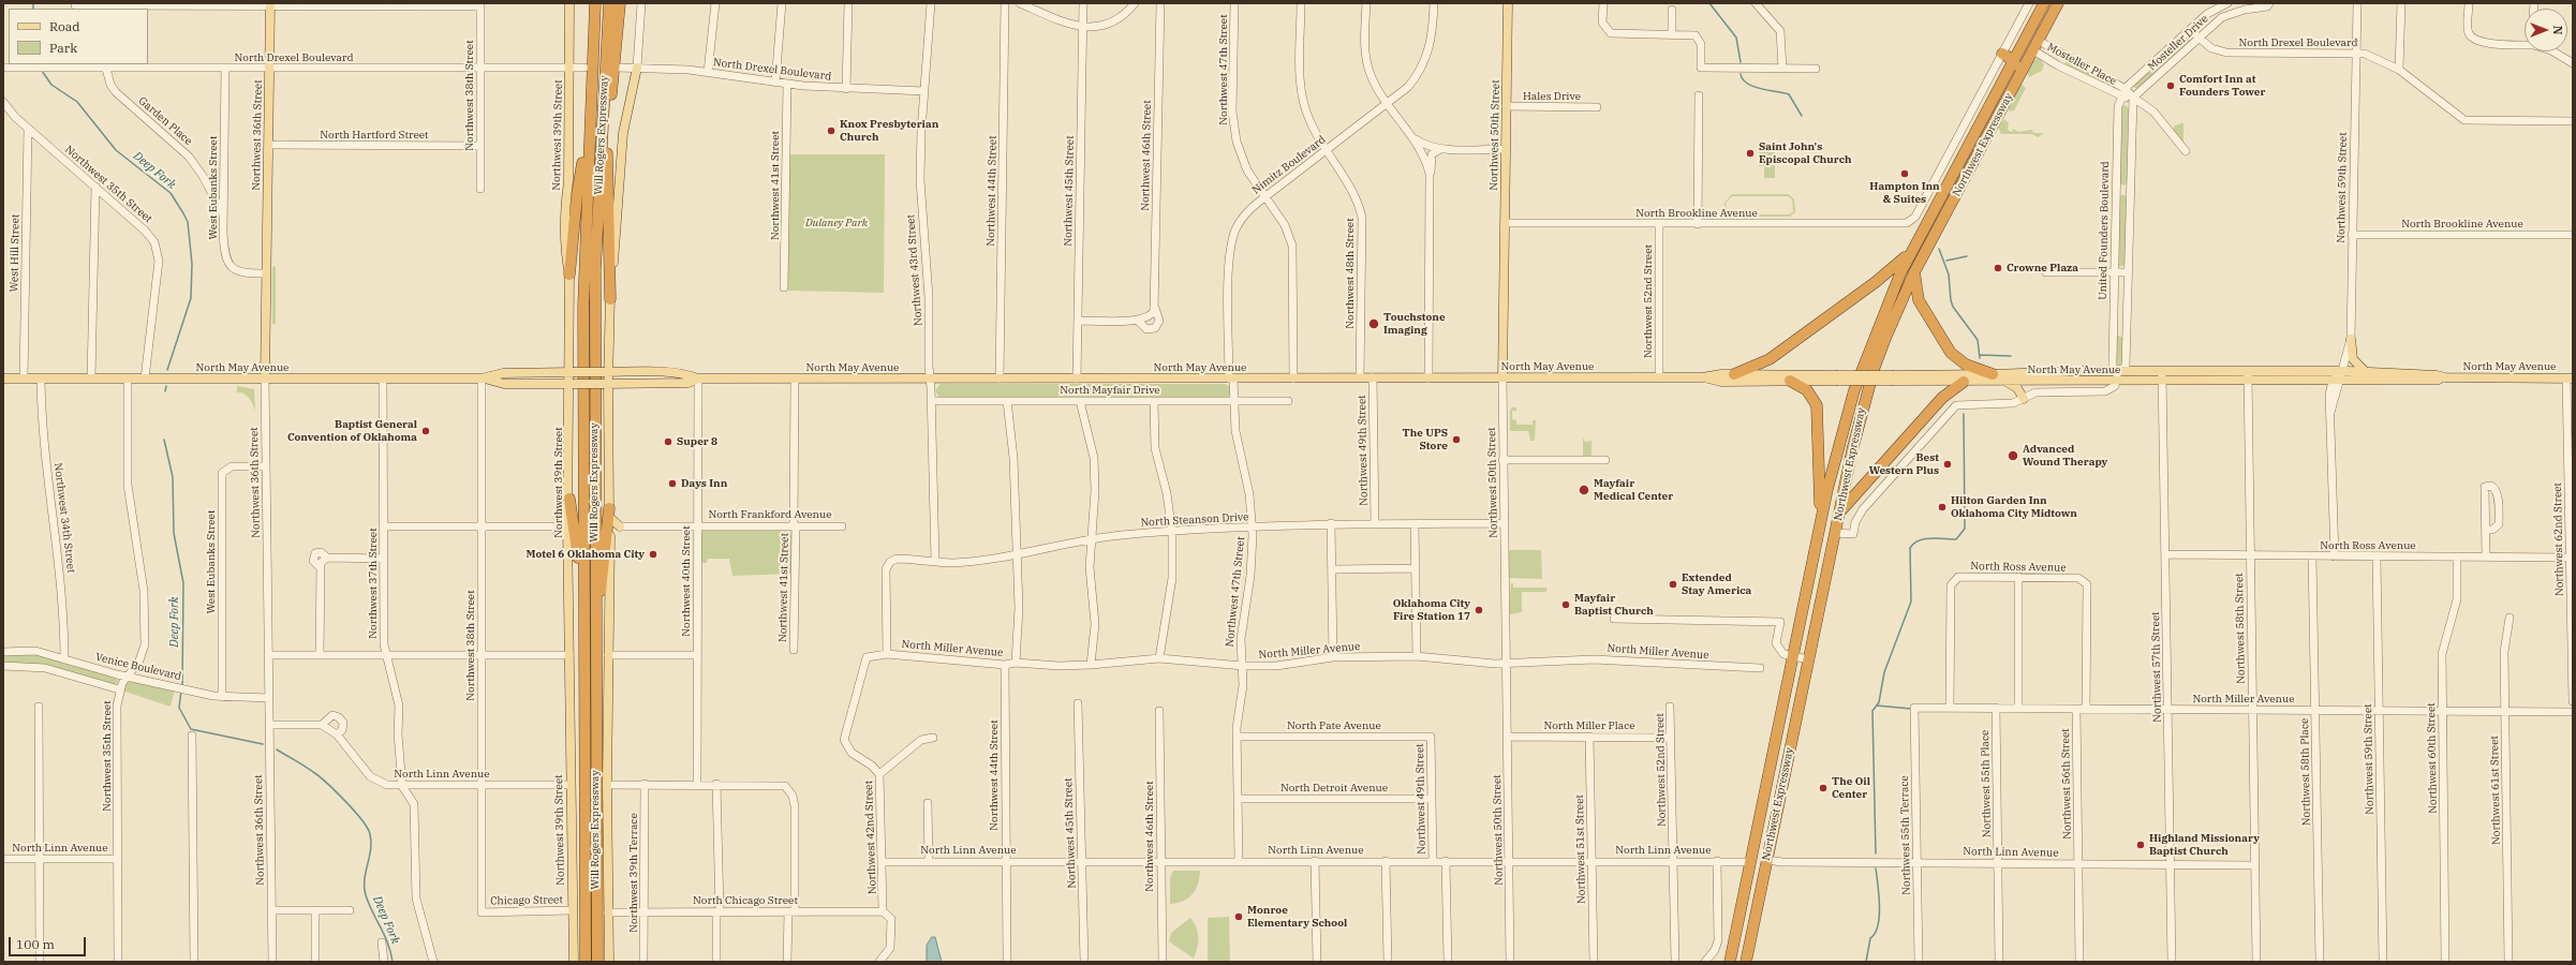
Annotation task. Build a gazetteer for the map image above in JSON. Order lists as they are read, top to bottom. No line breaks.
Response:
{"streets":{"highway":["Will Rogers Expressway","Northwest Expressway"],"main road":["Northwest 36th Street","Northwest 39th Street","Northwest 50th Street","North May Avenue"],"street":["Mosteller Drive","North Drexel Boulevard","Mosteller Place","Northwest 47th Street","Northwest 38th Street","Hales Drive","Garden Place","North Hartford Street","Northwest 46th Street","Nimitz Boulevard","Northwest 35th Street","Northwest 41st Street","West Eubanks Street","Northwest 59th Street","Northwest 44th Street","Northwest 45th Street","North Brookline Avenue","United Founders Boulevard","West Hill Street","Northwest 43rd Street","Northwest 48th Street","Northwest 52nd Street","North Mayfair Drive","Northwest 49th Street","North Frankford Avenue","Northwest 34th Street","North Steanson Drive","Northwest 62nd Street","North Ross Avenue","Northwest 40th Street","Northwest 37th Street","Northwest 58th Street","North Miller Avenue","Venice Boulevard","Northwest 57th Street","North Pate Avenue","North Miller Place","Northwest 60th Street","Northwest 58th Place","North Linn Avenue","Northwest 55th Place","Northwest 56th Street","North Detroit Avenue","Northwest 61st Street","Northwest 55th Terrace","Northwest 42nd Street","Northwest 51st Street","Northwest 39th Terrace","Chicago Street","North Chicago Street"]},"crossings":[["Mosteller Drive","North Drexel Boulevard"],["Mosteller Drive","Mosteller Place"],["Mosteller Drive","United Founders Boulevard"],["North Drexel Boulevard","Northwest 38th Street"],["North Drexel Boulevard","Garden Place"],["North Drexel Boulevard","Northwest 36th Street"],["North Drexel Boulevard","Northwest 39th Street"],["North Drexel Boulevard","Northwest 41st Street"],["North Drexel Boulevard","West Eubanks Street"],["North Drexel Boulevard","Northwest 59th Street"],["North Drexel Boulevard","Northwest 43rd Street"],["Mosteller Place","Northwest Expressway"],["Mosteller Place","United Founders Boulevard"],["Northwest 47th Street","Nimitz Boulevard"],["Northwest 47th Street","North May Avenue"],["Northwest 47th Street","North Mayfair Drive"],["Northwest 47th Street","North Steanson Drive"],["Northwest 47th Street","North Miller Avenue"],["Northwest 47th Street","North Pate Avenue"],["Northwest 47th Street","North Linn Avenue"],["Northwest 47th Street","North Detroit Avenue"],["Northwest 38th Street","North Hartford Street"],["Northwest 38th Street","North May Avenue"],["Northwest 38th Street","North Linn Avenue"],["Northwest 38th Street","Chicago Street"],["Hales Drive","Northwest 50th Street"],["Garden Place","West Eubanks Street"],["Northwest 36th Street","North Hartford Street"],["Northwest 36th Street","West Eubanks Street"],["Northwest 36th Street","North May Avenue"],["Northwest 36th Street","Venice Boulevard"],["Northwest 39th Street","North May Avenue"],["Northwest 39th Street","North Linn Avenue"],["Northwest 39th Street","Chicago Street"],["Northwest 50th Street","North Brookline Avenue"],["Northwest 50th Street","North May Avenue"],["Northwest 50th Street","North Steanson Drive"],["Northwest 50th Street","North Miller Avenue"],["Northwest 50th Street","North Miller Place"],["Northwest 50th Street","North Linn Avenue"],["Northwest Expressway","North Linn Avenue"],["Northwest 46th Street","North Linn Avenue"],["Nimitz Boulevard","Northwest 48th Street"],["Nimitz Boulevard","North May Avenue"],["Northwest 35th Street","West Hill Street"],["Northwest 35th Street","North May Avenue"],["Northwest 35th Street","Venice Boulevard"],["Northwest 35th Street","North Linn Avenue"],["Northwest 41st Street","North May Avenue"],["Northwest 41st Street","North Frankford Avenue"],["West Eubanks Street","Venice Boulevard"],["Northwest 59th Street","North Brookline Avenue"],["Northwest 59th Street","North May Avenue"],["Northwest 59th Street","North Ross Avenue"],["Northwest 59th Street","North Miller Avenue"],["Northwest 44th Street","North May Avenue"],["Northwest 44th Street","North Miller Avenue"],["Northwest 44th Street","North Linn Avenue"],["Northwest 45th Street","North May Avenue"],["Northwest 45th Street","North Linn Avenue"],["North Brookline Avenue","Northwest 52nd Street"],["United Founders Boulevard","North May Avenue"],["West Hill Street","North May Avenue"],["Northwest 43rd Street","North May Avenue"],["Northwest 43rd Street","North Mayfair Drive"],["Northwest 43rd Street","North Steanson Drive"],["Northwest 48th Street","North May Avenue"],["Northwest 52nd Street","North May Avenue"],["Northwest 52nd Street","North Miller Place"],["Northwest 52nd Street","North Linn Avenue"],["North May Avenue","Northwest 49th Street"],["North May Avenue","Northwest 34th Street"],["North May Avenue","Northwest 62nd Street"],["North May Avenue","Northwest 40th Street"],["North May Avenue","Northwest 37th Street"],["North May Avenue","Northwest 58th Street"],["North May Avenue","Northwest 57th Street"],["Northwest 49th Street","North Steanson Drive"],["Northwest 49th Street","North Pate Avenue"],["Northwest 49th Street","North Linn Avenue"],["Northwest 49th Street","North Detroit Avenue"],["North Frankford Avenue","Northwest 40th Street"],["Northwest 34th Street","Venice Boulevard"],["North Steanson Drive","North Miller Avenue"],["North Steanson Drive","Northwest 42nd Street"],["Northwest 62nd Street","North Ross Avenue"],["North Ross Avenue","Northwest 58th Street"],["North Ross Avenue","North Miller Avenue"],["North Ross Avenue","Northwest 57th Street"],["North Ross Avenue","Northwest 60th Street"],["North Ross Avenue","Northwest 58th Place"],["Northwest 37th Street","North Linn Avenue"],["Northwest 58th Street","North Miller Avenue"],["Northwest 58th Street","North Linn Avenue"],["North Miller Avenue","Northwest 57th Street"],["North Miller Avenue","Northwest 60th Street"],["North Miller Avenue","Northwest 58th Place"],["North Miller Avenue","Northwest 55th Place"],["North Miller Avenue","Northwest 56th Street"],["North Miller Avenue","Northwest 61st Street"],["North Miller Avenue","Northwest 55th Terrace"],["North Miller Avenue","Northwest 42nd Street"],["Northwest 57th Street","North Linn Avenue"],["North Miller Place","Northwest 51st Street"],["North Linn Avenue","Northwest 55th Place"],["North Linn Avenue","Northwest 56th Street"],["North Linn Avenue","Northwest 55th Terrace"],["North Linn Avenue","Northwest 42nd Street"],["North Linn Avenue","Northwest 51st Street"],["Northwest 42nd Street","North Chicago Street"],["Northwest 39th Terrace","North Chicago Street"]],"water":["Deep Fork"],"parks":["Dulaney Park"],"places":["Comfort Inn at Founders Tower","Knox Presbyterian Church","Saint John's Episcopal Church","Hampton Inn & Suites","Crowne Plaza","Touchstone Imaging","Baptist General Convention of Oklahoma","The UPS Store","Super 8","Advanced Wound Therapy","Best Western Plus","Days Inn","Mayfair Medical Center","Hilton Garden Inn Oklahoma City Midtown","Motel 6 Oklahoma City","Extended Stay America","Mayfair Baptist Church","Oklahoma City Fire Station 17","The Oil Center","Highland Missionary Baptist Church","Monroe Elementary School"],"legend":["Road","Park"],"scale_bar":"100 m","north":"right"}
